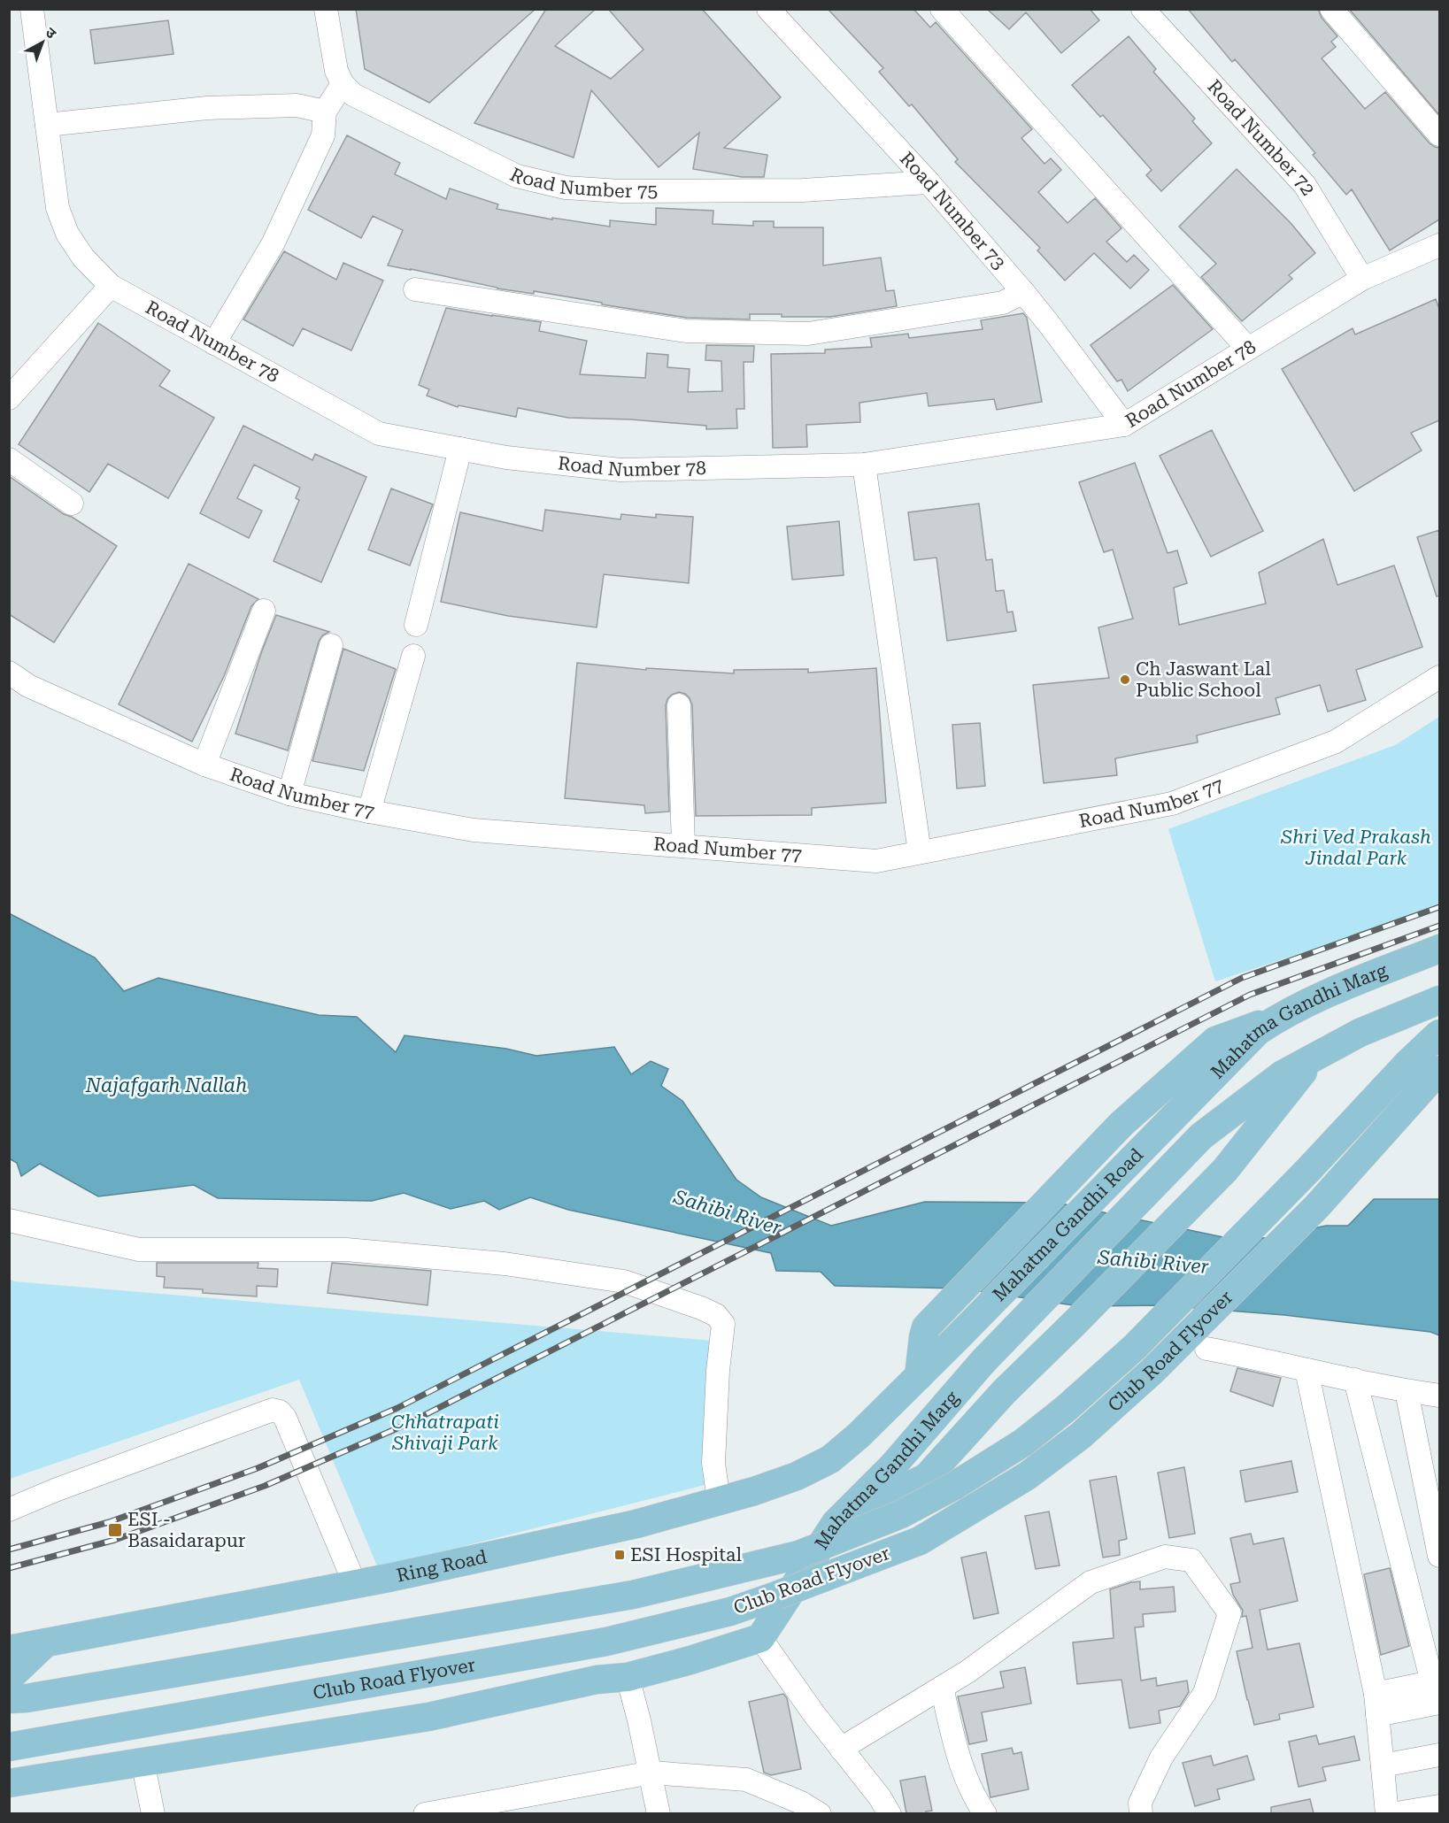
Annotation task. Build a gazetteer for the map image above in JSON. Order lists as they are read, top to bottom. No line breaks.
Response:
{"streets":{"main road":["Mahatma Gandhi Marg","Mahatma Gandhi Road","Club Road Flyover","Ring Road"],"street":["Road Number 72","Road Number 75","Road Number 73","Road Number 78","Road Number 77"]},"crossings":[["Road Number 72","Road Number 78"],["Road Number 75","Road Number 73"],["Road Number 73","Road Number 78"],["Mahatma Gandhi Marg","Mahatma Gandhi Road"],["Mahatma Gandhi Marg","Ring Road"]],"water":["Najafgarh Nallah","Sahibi River"],"parks":["Shri Ved Prakash Jindal Park","Chhatrapati Shivaji Park"],"places":{"other":["Ch Jaswant Lal Public School"],"transit":["ESI - Basaidarapur","ESI Hospital"]},"north":"top right"}
